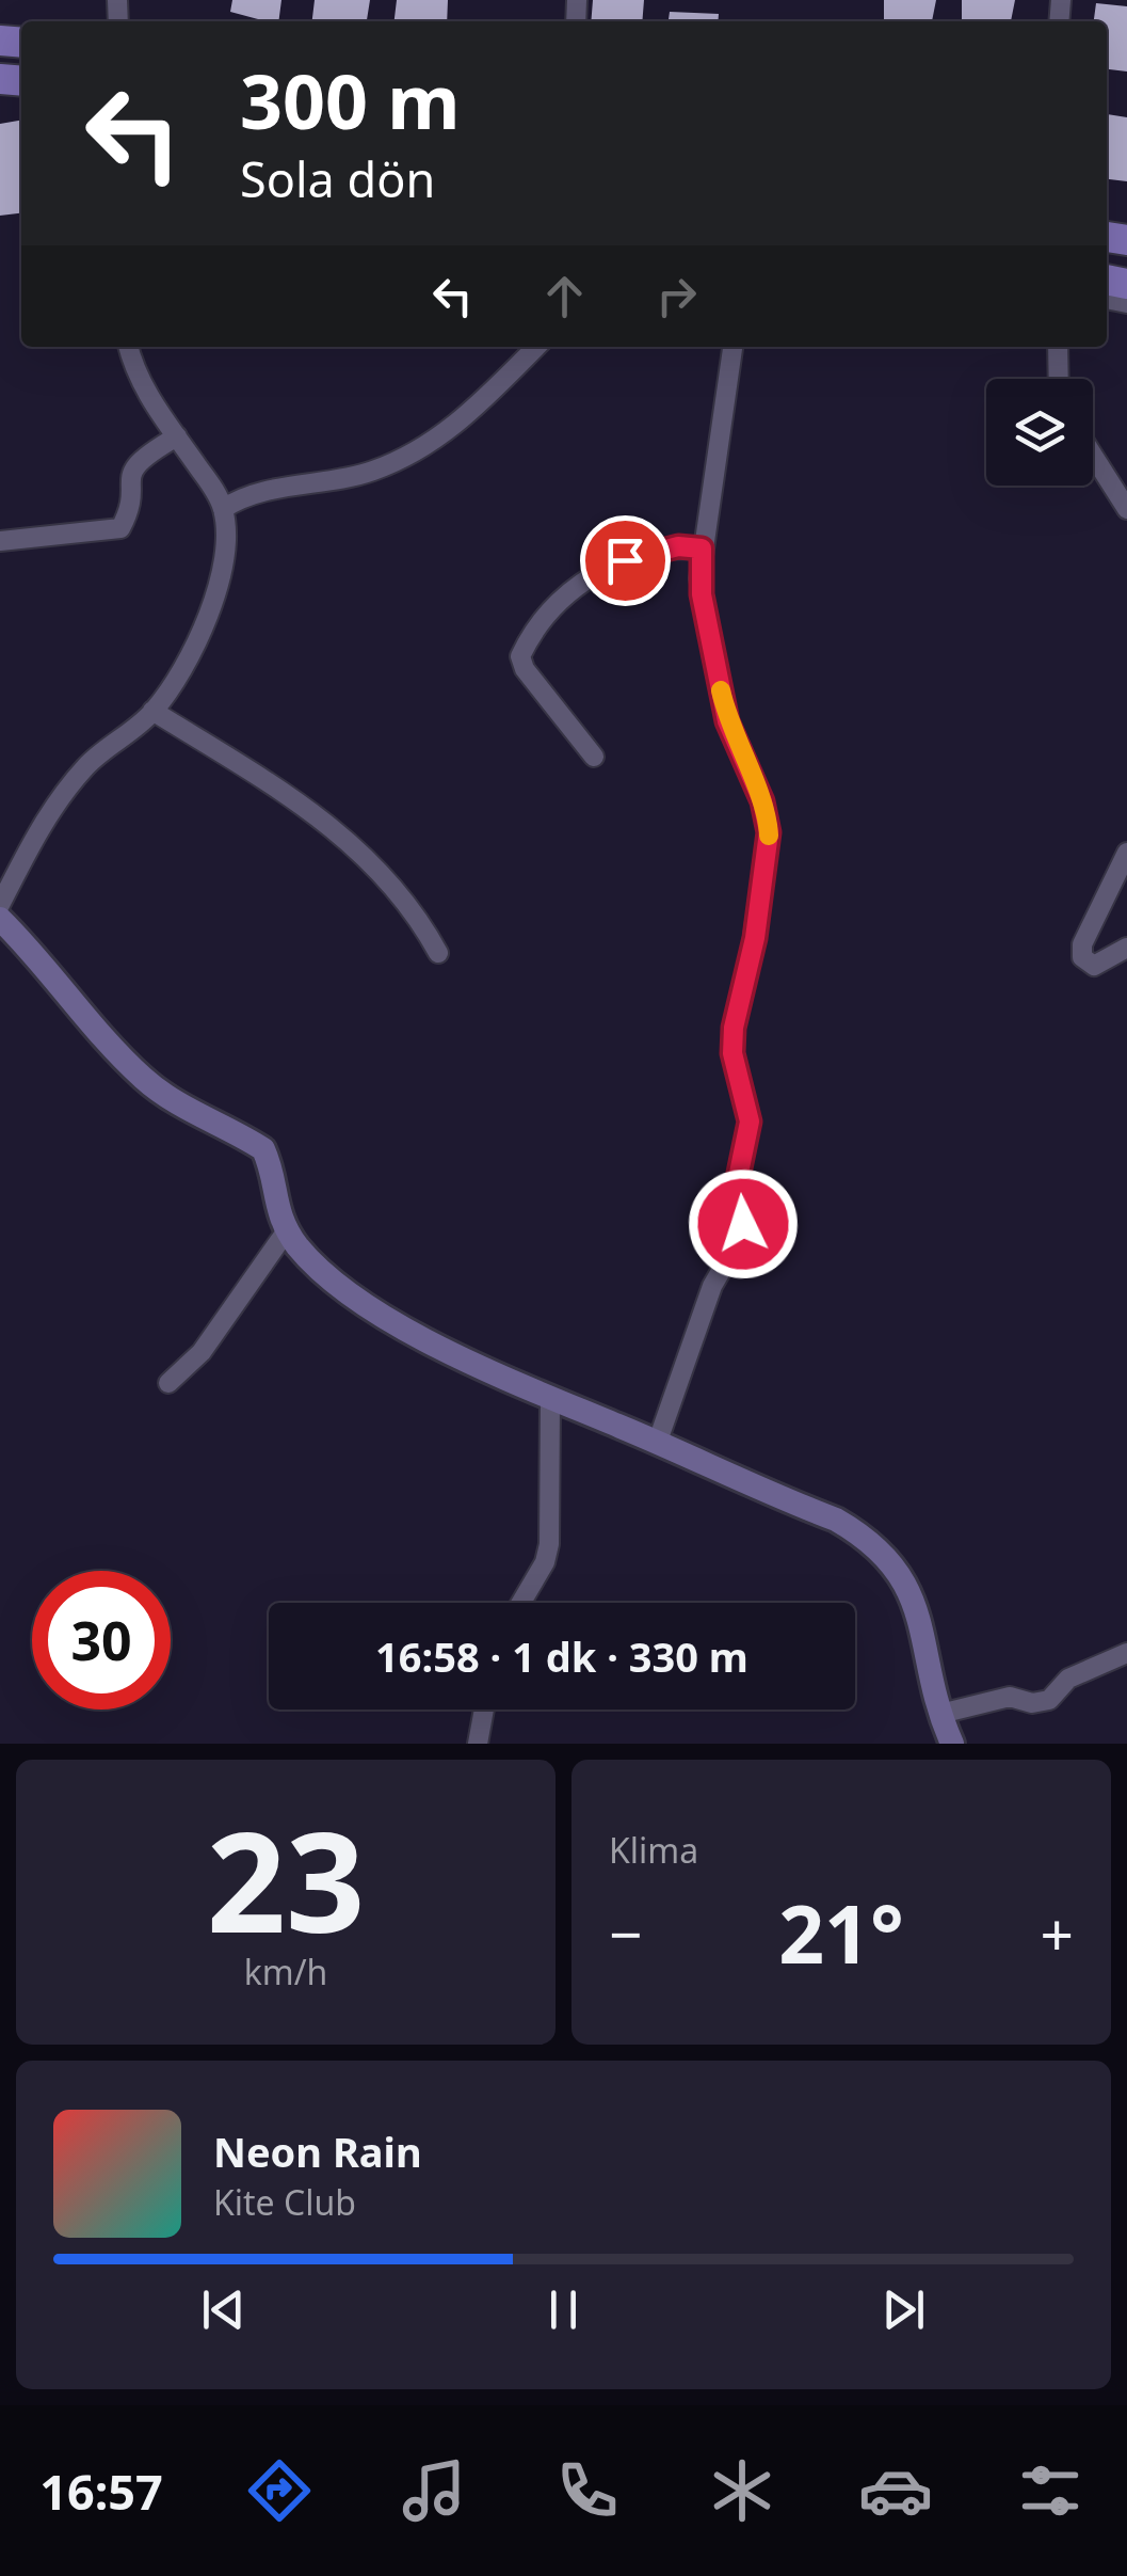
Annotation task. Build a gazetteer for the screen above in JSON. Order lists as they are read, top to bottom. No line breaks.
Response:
{"page":{"turn":["300 m","Sola dön"],"limit":"30","trip":"16:58 · 1 dk · 330 m","tile":[["23","km/h"],"Klima"],"heat":["−","21°","+"],"song":["Neon Rain","Kite Club"],"tabs":"16:57"}}
